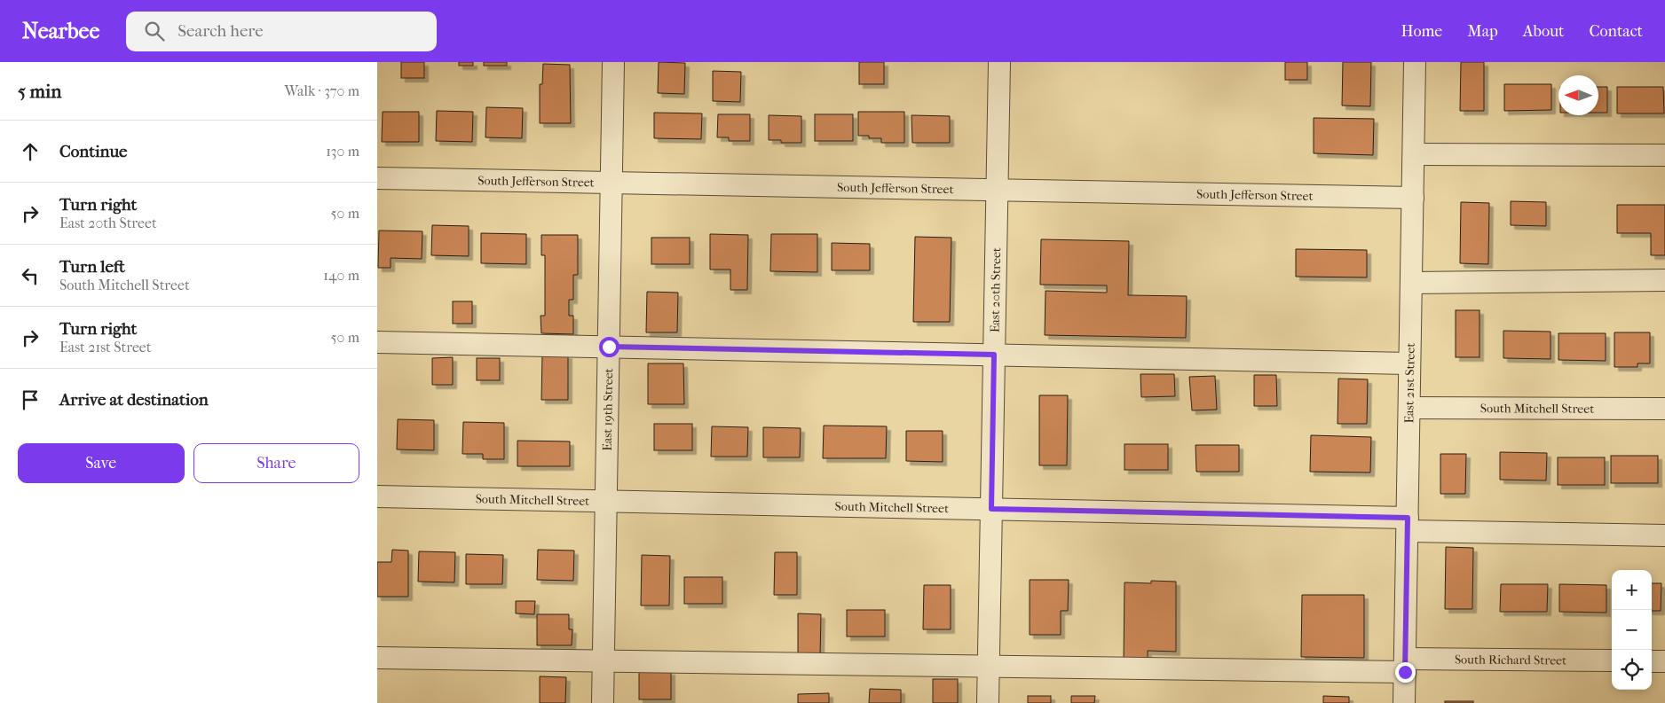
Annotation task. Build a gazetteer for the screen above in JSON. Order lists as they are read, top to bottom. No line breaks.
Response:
{"streets":{"street":["South Jefferson Street","East 20th Street","East 21st Street","East 19th Street","South Mitchell Street","South Richard Street"]},"crossings":[["South Jefferson Street","East 20th Street"],["South Jefferson Street","East 21st Street"],["South Jefferson Street","East 19th Street"],["East 20th Street","South Mitchell Street"],["East 20th Street","South Richard Street"],["East 21st Street","South Mitchell Street"],["East 21st Street","South Richard Street"],["East 19th Street","South Mitchell Street"],["East 19th Street","South Richard Street"]],"north":"left","page":{"header":"Nearbee","search":"Search here","nav":["Home","Map","About","Contact"],"heading":["5 min","Walk · 370 m"],"list":[["Continue","130 m"],["Turn right","East 20th Street","50 m"],["Turn left","South Mitchell Street","140 m"],["Turn right","East 21st Street","50 m"],"Arrive at destination"],"buttons":["Save","Share"],"map_buttons":["+","−"]}}
